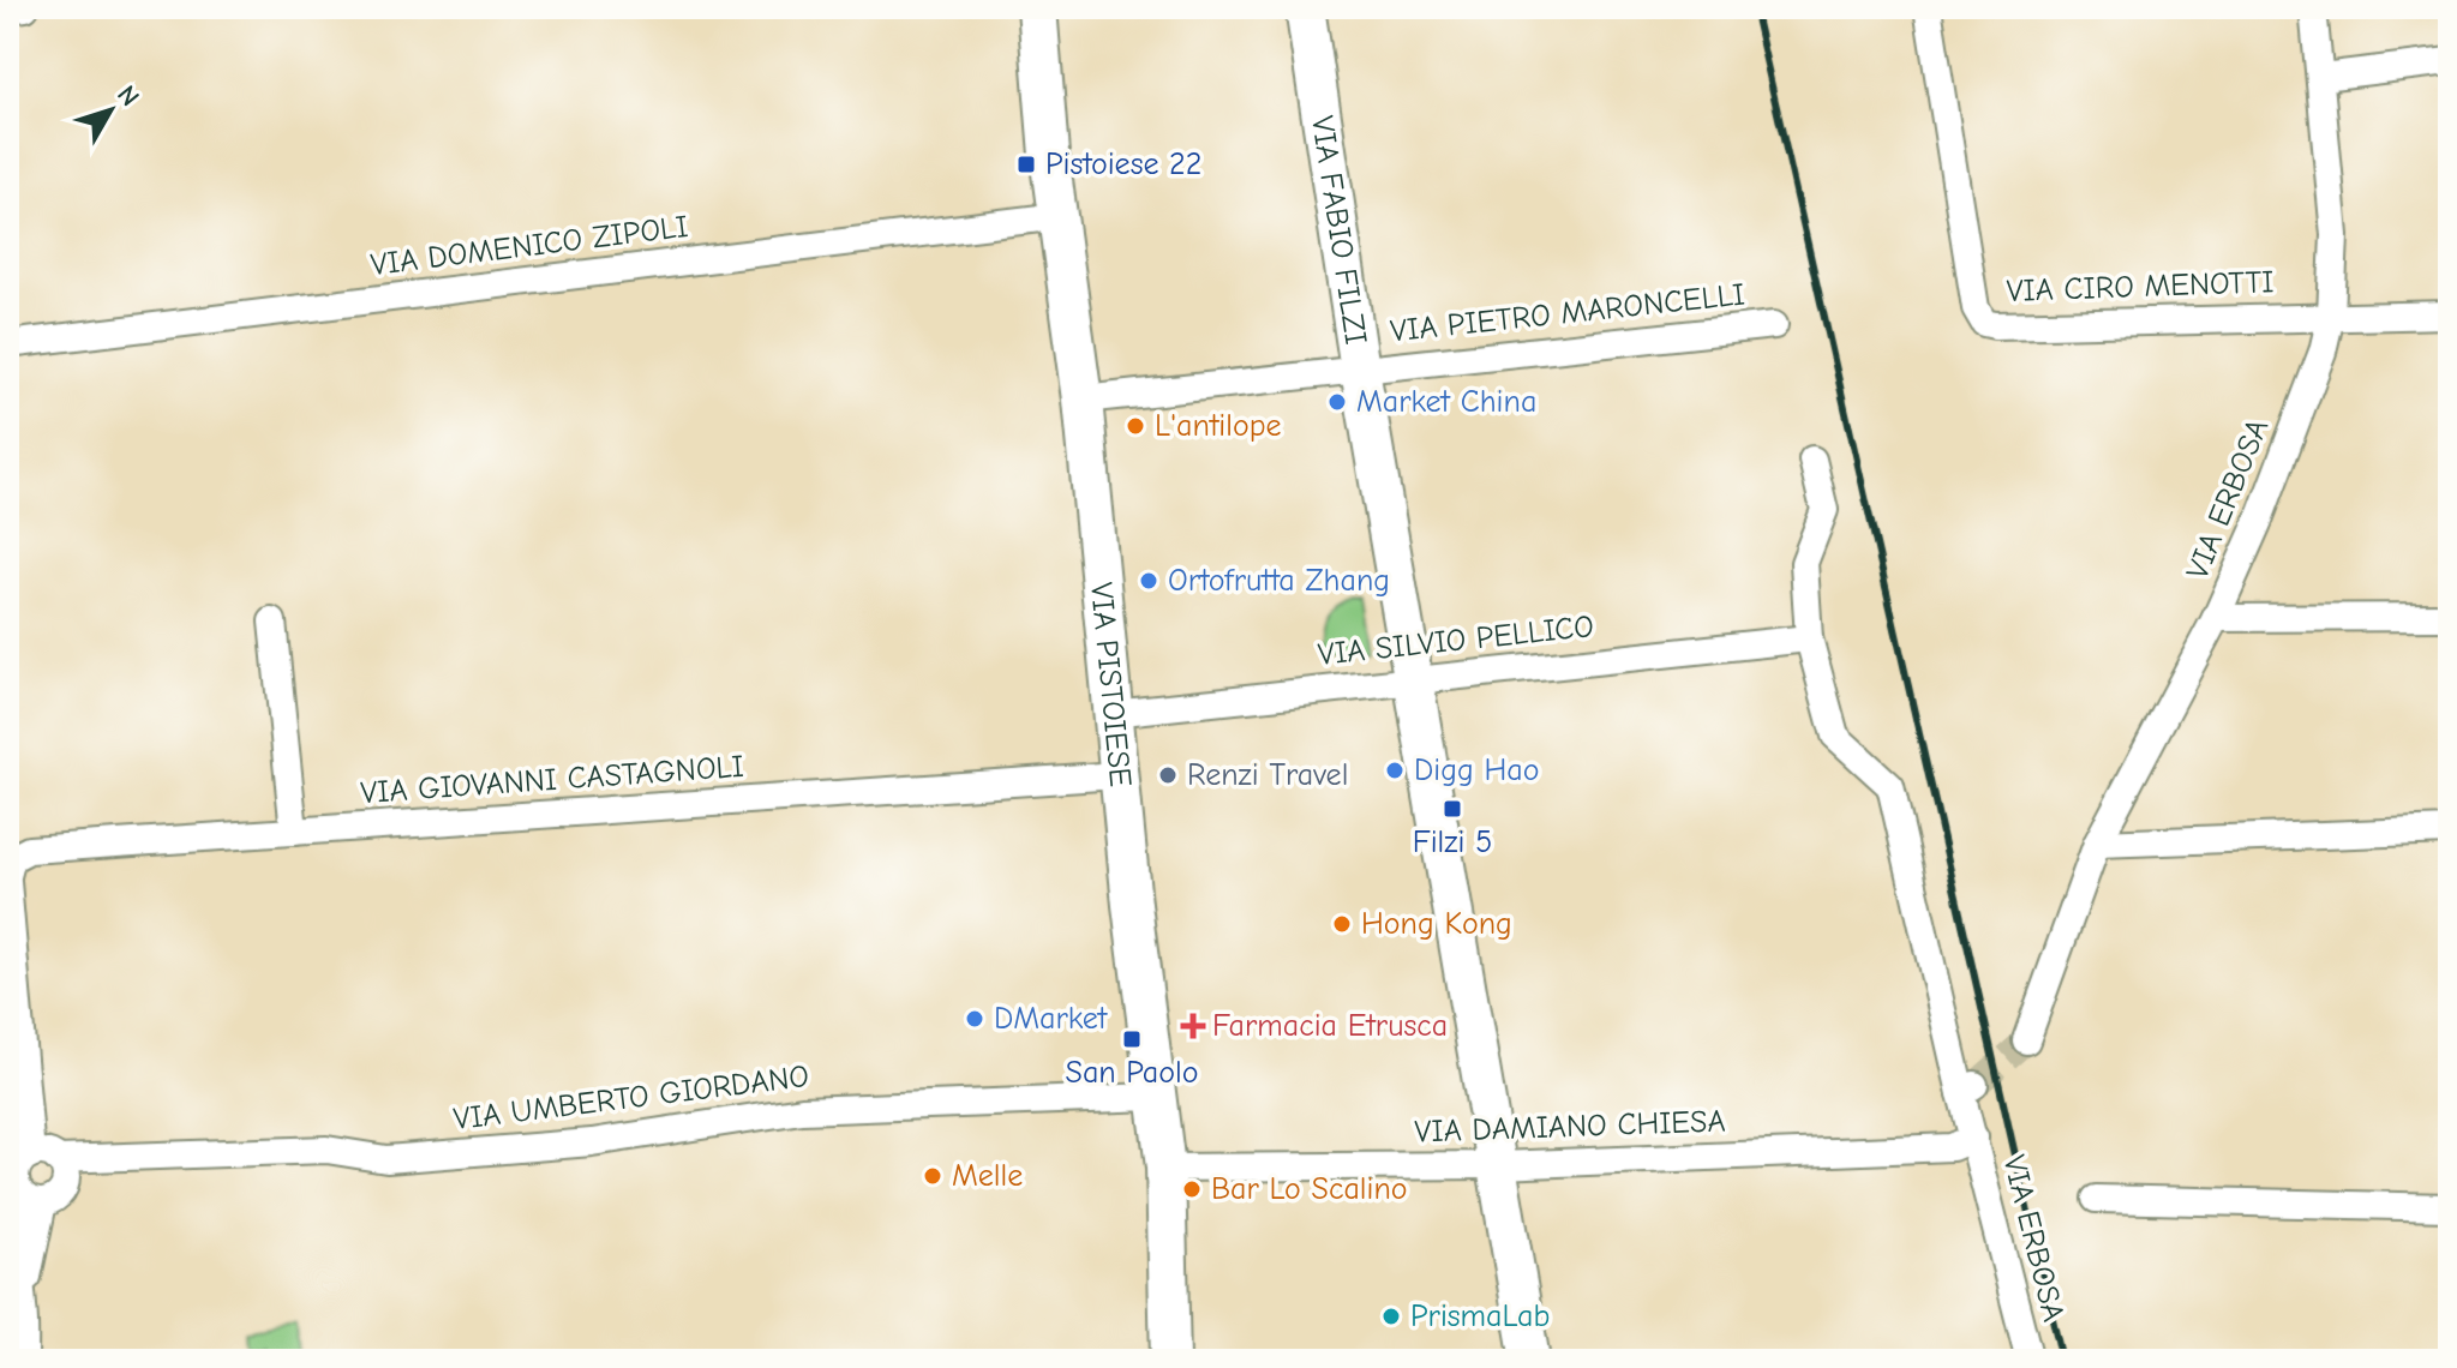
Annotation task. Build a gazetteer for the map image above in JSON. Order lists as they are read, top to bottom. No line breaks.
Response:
{"streets":{"street":["VIA FABIO FILZI","VIA DOMENICO ZIPOLI","VIA CIRO MENOTTI","VIA PIETRO MARONCELLI","VIA ERBOSA","VIA SILVIO PELLICO","VIA PISTOIESE","VIA GIOVANNI CASTAGNOLI","VIA UMBERTO GIORDANO","VIA DAMIANO CHIESA"]},"crossings":[["VIA FABIO FILZI","VIA PIETRO MARONCELLI"],["VIA FABIO FILZI","VIA SILVIO PELLICO"],["VIA FABIO FILZI","VIA DAMIANO CHIESA"],["VIA DOMENICO ZIPOLI","VIA PISTOIESE"],["VIA CIRO MENOTTI","VIA ERBOSA"],["VIA PIETRO MARONCELLI","VIA PISTOIESE"],["VIA ERBOSA","VIA SILVIO PELLICO"],["VIA ERBOSA","VIA DAMIANO CHIESA"],["VIA SILVIO PELLICO","VIA PISTOIESE"],["VIA PISTOIESE","VIA GIOVANNI CASTAGNOLI"],["VIA PISTOIESE","VIA UMBERTO GIORDANO"],["VIA PISTOIESE","VIA DAMIANO CHIESA"],["VIA GIOVANNI CASTAGNOLI","VIA UMBERTO GIORDANO"]],"places":{"transit":["Pistoiese 22","Filzi 5","San Paolo"],"other":["Market China","L'antilope","Ortofrutta Zhang","Digg Hao","Renzi Travel","Hong Kong","DMarket","Melle","Bar Lo Scalino","PrismaLab"],"health":["Farmacia Etrusca"]},"north":"top right"}
